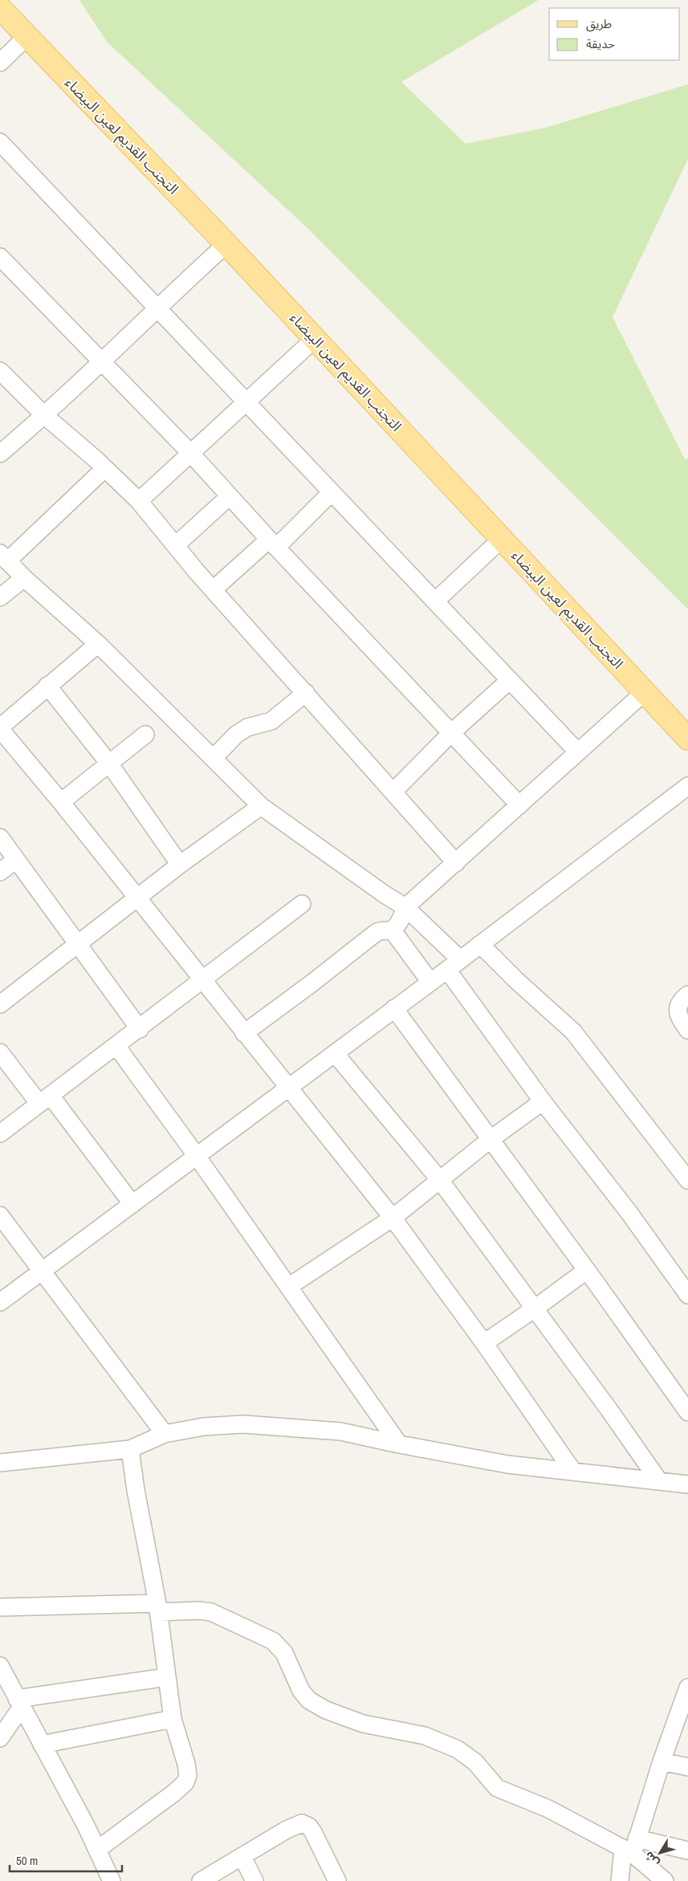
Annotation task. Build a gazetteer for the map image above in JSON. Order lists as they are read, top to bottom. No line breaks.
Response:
{"streets":{"main road":["التجنب القديم لعين البيضاء"]},"legend":["طريق","حديقة"],"scale_bar":"50 m","north":"bottom left"}
